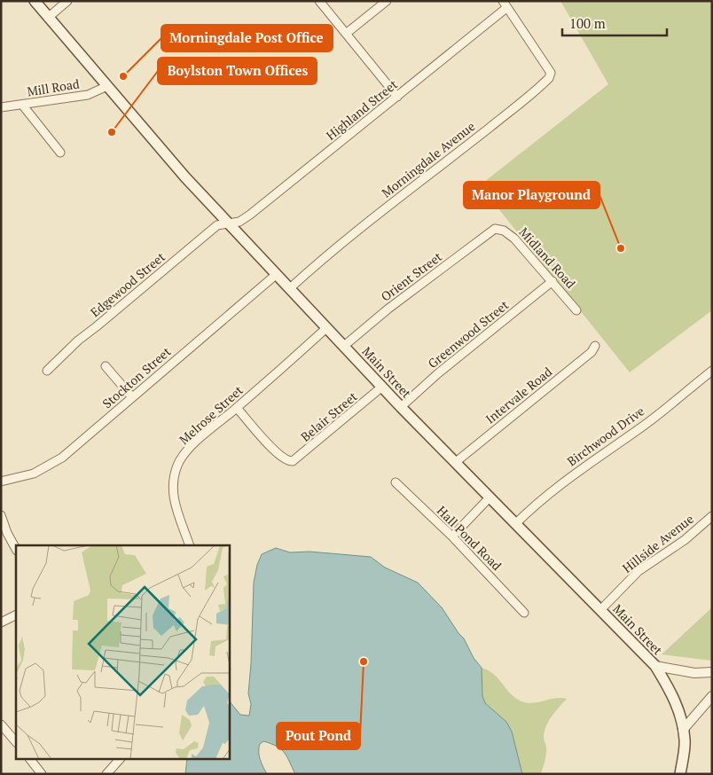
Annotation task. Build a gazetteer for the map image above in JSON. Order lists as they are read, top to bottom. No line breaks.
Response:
{"streets":{"main road":["Main Street"],"street":["Mill Road","Highland Street","Morningdale Avenue","Midland Road","Orient Street","Edgewood Street","Greenwood Street","Stockton Street","Intervale Road","Melrose Street","Belair Street","Birchwood Drive","Hall Pond Road","Hillside Avenue"]},"crossings":[["Mill Road","Main Street"],["Highland Street","Morningdale Avenue"],["Highland Street","Edgewood Street"],["Highland Street","Main Street"],["Morningdale Avenue","Main Street"],["Midland Road","Orient Street"],["Midland Road","Greenwood Street"],["Orient Street","Main Street"],["Edgewood Street","Main Street"],["Greenwood Street","Main Street"],["Main Street","Stockton Street"],["Main Street","Intervale Road"],["Main Street","Melrose Street"],["Main Street","Belair Street"],["Main Street","Birchwood Drive"],["Main Street","Hillside Avenue"],["Melrose Street","Belair Street"]],"places":["Morningdale Post Office","Boylston Town Offices","Manor Playground","Pout Pond"],"scale_bar":"100 m"}
